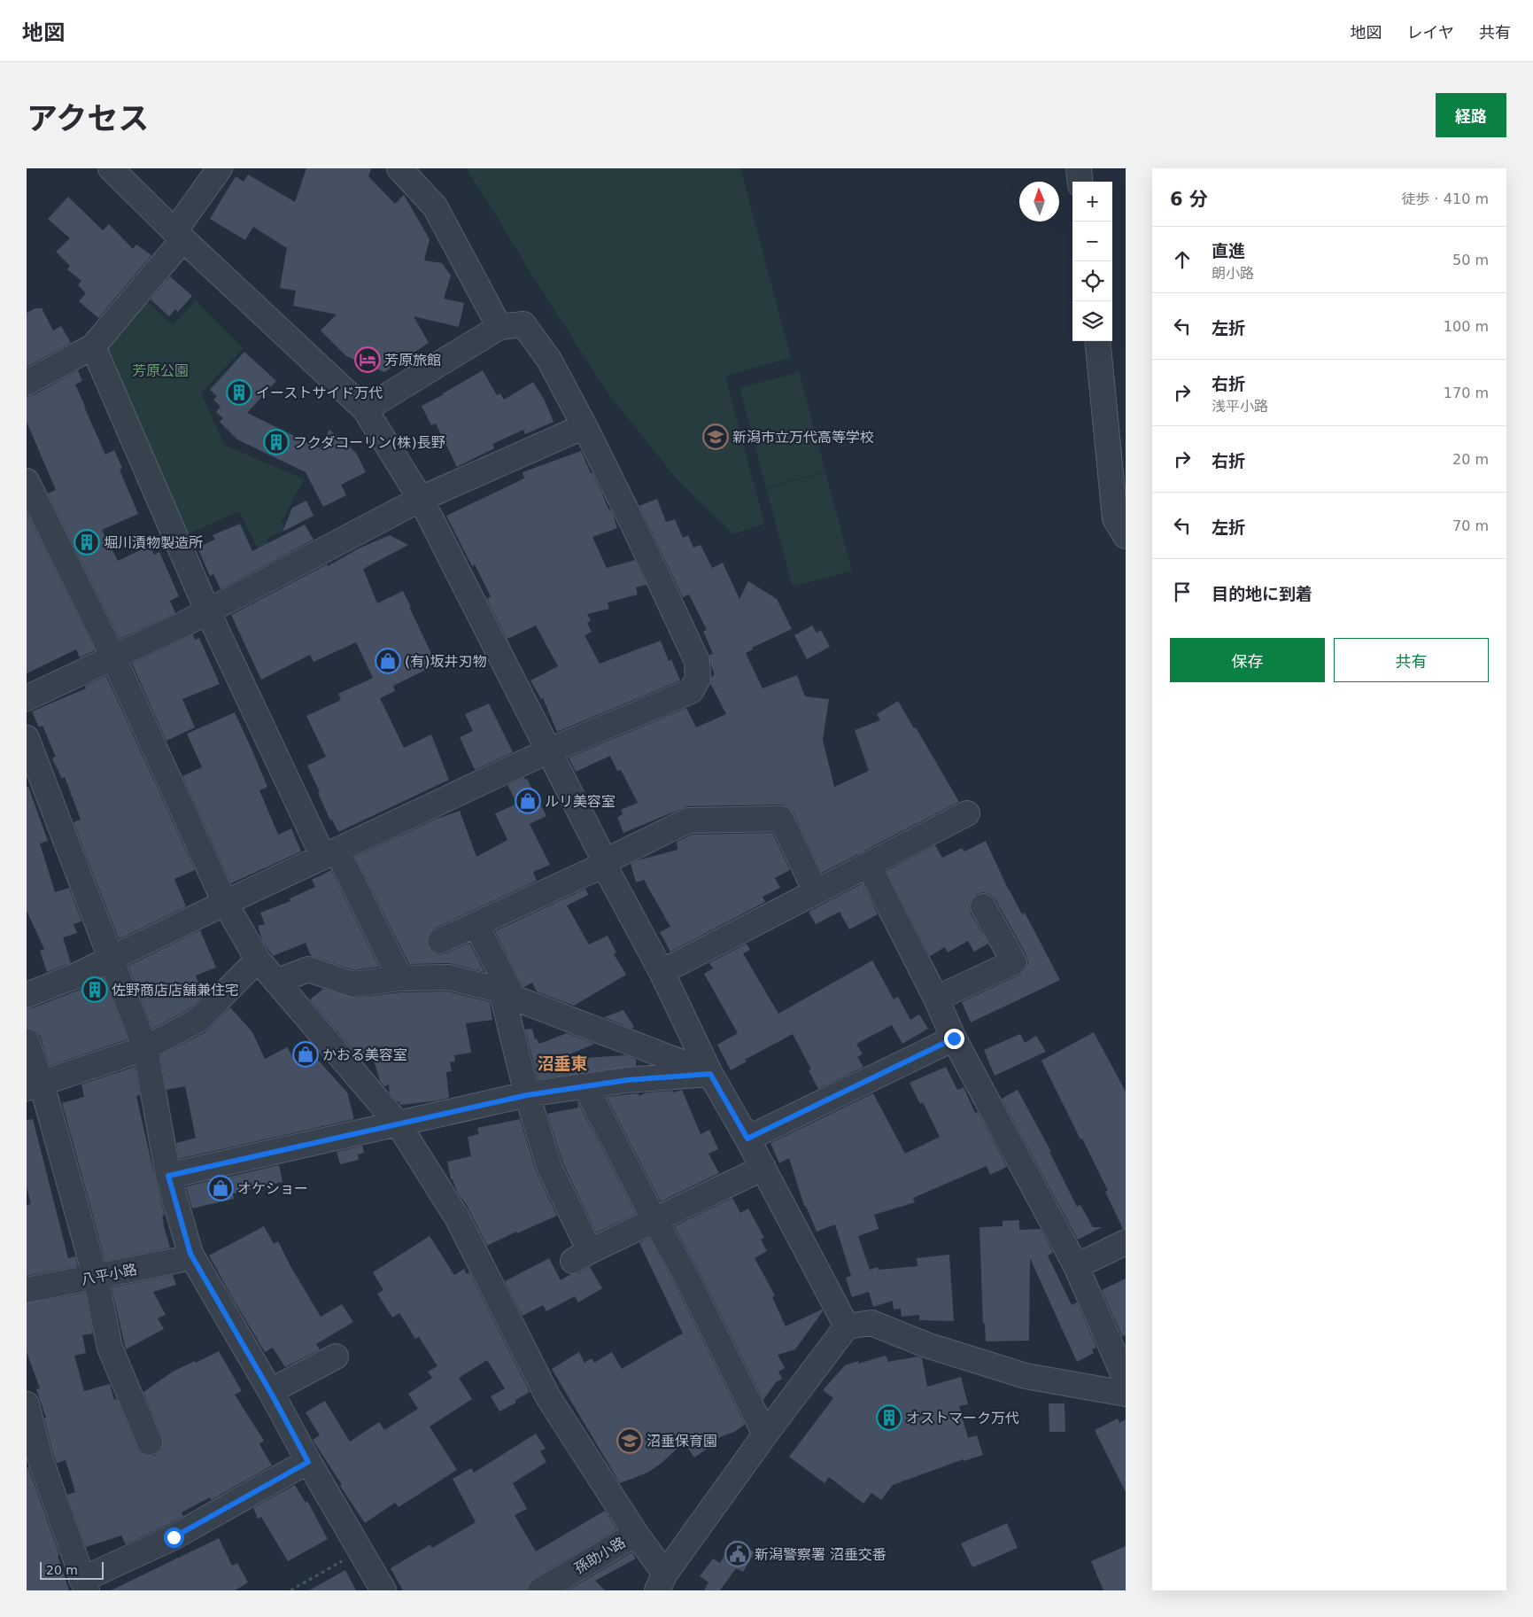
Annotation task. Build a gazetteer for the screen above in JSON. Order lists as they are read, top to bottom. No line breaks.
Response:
{"streets":{"street":["八平小路","孫助小路"]},"districts":["沼垂東"],"parks":["芳原公園"],"places":{"hotel":["芳原旅館"],"building":["イーストサイド万代","フクダコーリン(株)長野","堀川漬物製造所","佐野商店店舗兼住宅","オストマーク万代"],"school or university":["新潟市立万代高等学校","沼垂保育園"],"shop":["(有)坂井刃物","ルリ美容室","かおる美容室","オケショー"],"public building":["新潟警察署 沼垂交番"]},"scale_bar":"20 m","north":"top","page":{"header":"地図","nav":["地図","レイヤ","共有"],"title":"アクセス","buttons":["経路",["保存","共有"]],"heading":["6 分","徒歩 · 410 m"],"map_buttons":["+","−"],"list":[["直進","朗小路","50 m"],["左折","100 m"],["右折","浅平小路","170 m"],["右折","20 m"],["左折","70 m"],"目的地に到着"],"scale":"20 m"}}
